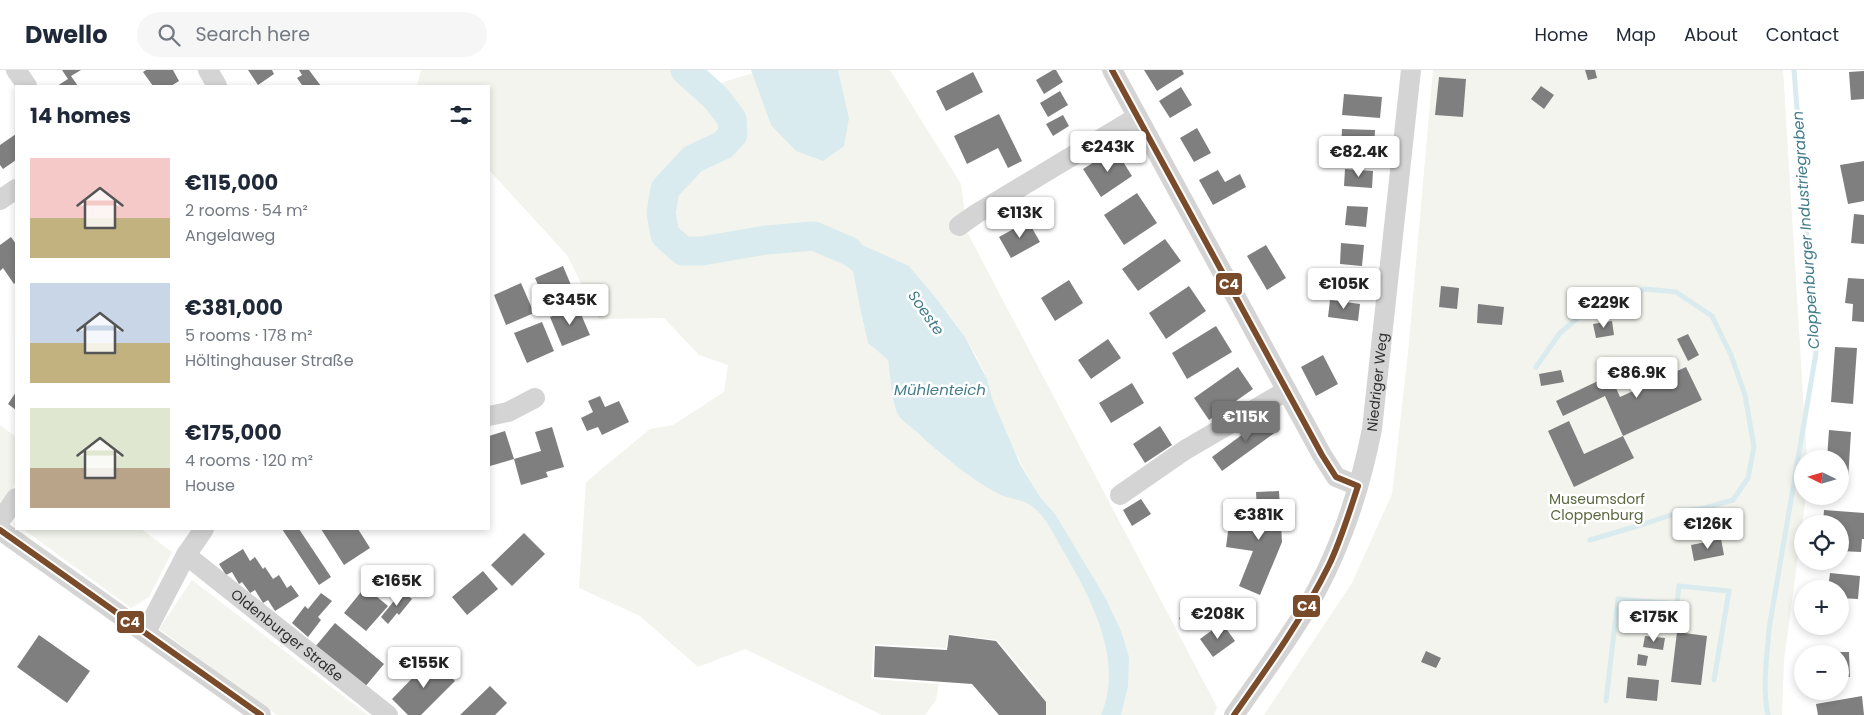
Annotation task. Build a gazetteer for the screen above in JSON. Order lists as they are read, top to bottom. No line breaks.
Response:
{"streets":{"street":["Niedriger Weg","Oldenburger Straße"]},"water":["Cloppenburger Industriegraben","Soeste","Mühlenteich"],"parks":["Museumsdorf Cloppenburg"],"lines":["transit line C4"],"north":"left","page":{"header":"Dwello","search":"Search here","nav":["Home","Map","About","Contact"],"heading":"14 homes","price":["€243K","€82.4K","€113K","€105K","€345K","€229K","€86.9K","€115K","€381K","€126K","€165K","€208K","€175K","€155K"],"list":[{"name":"€115,000","note":"2 rooms · 54 m² · Angelaweg"},{"name":"€381,000","note":"5 rooms · 178 m² · Höltinghauser Straße"},{"name":"€175,000","note":"4 rooms · 120 m² · House"}],"map_buttons":["+","−"]}}
